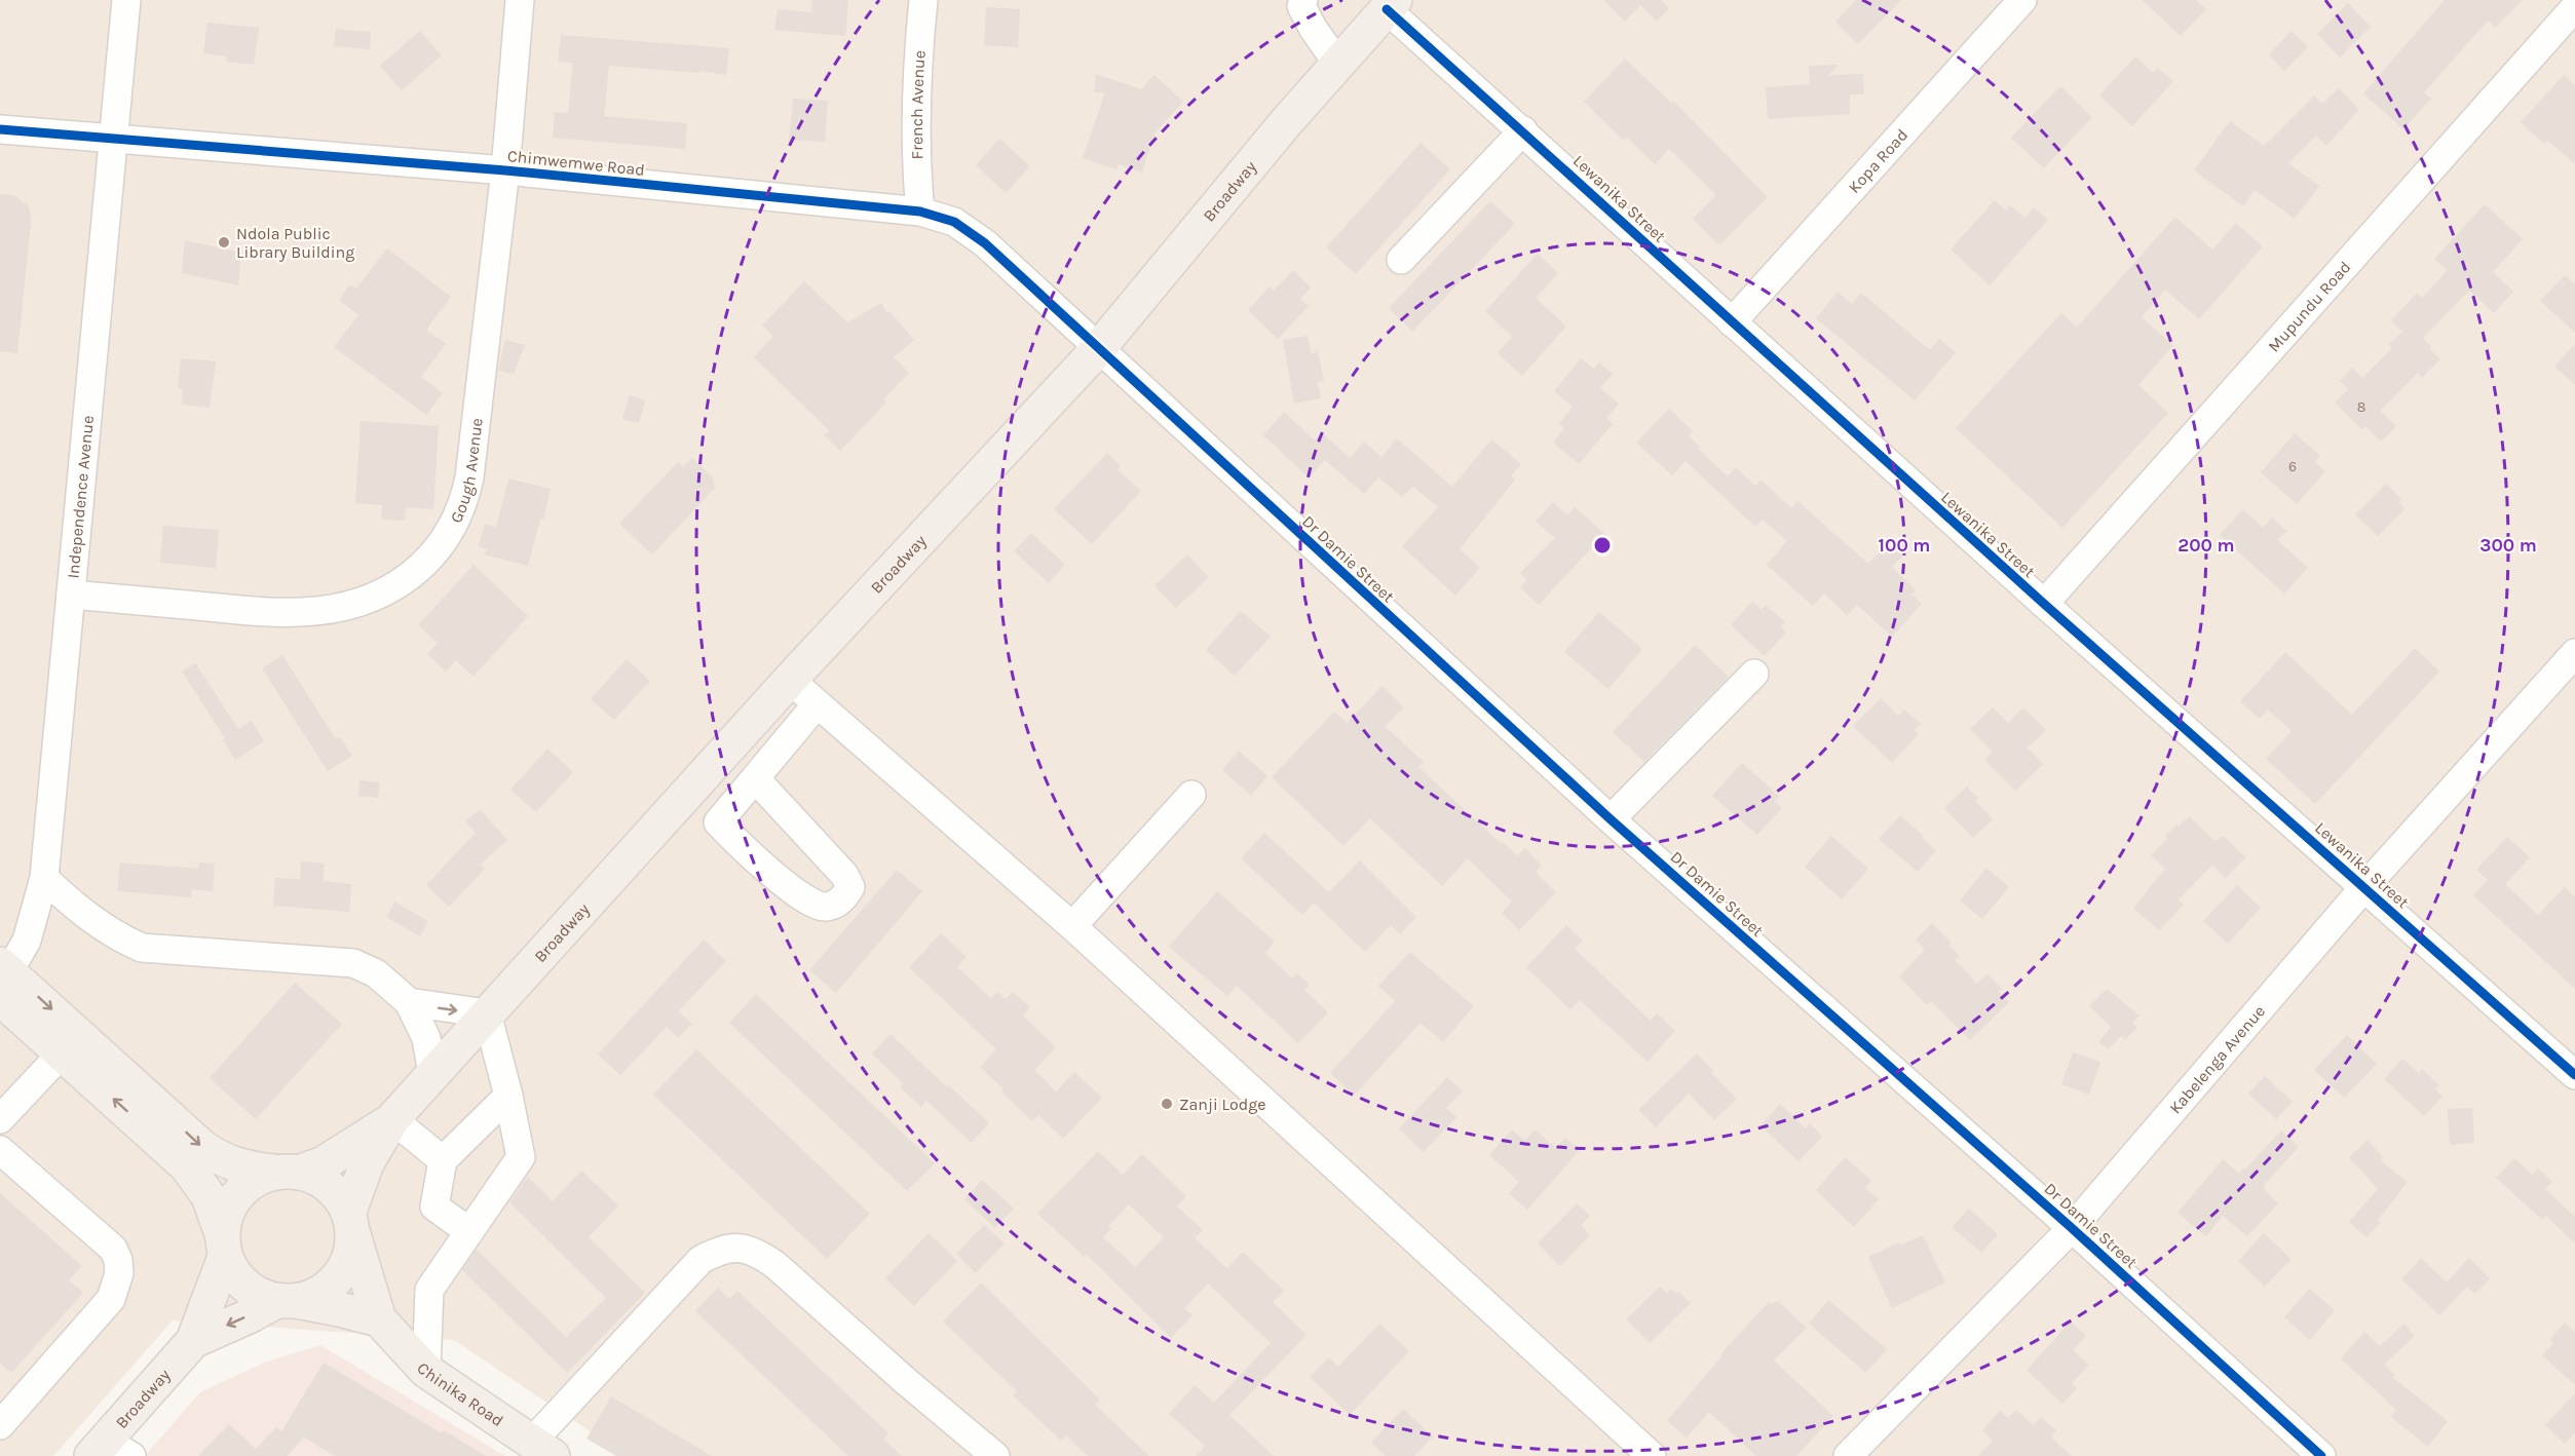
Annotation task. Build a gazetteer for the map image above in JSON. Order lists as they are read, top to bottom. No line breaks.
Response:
{"streets":{"main road":["Broadway","Chinika Road"],"street":["French Avenue","Kopa Road","Chimwemwe Road","Lewanika Street","Mupundu Road","Gough Avenue","Independence Avenue","Dr Damie Street","Kabelenga Avenue"]},"crossings":[["French Avenue","Chimwemwe Road"],["Kopa Road","Lewanika Street"],["Chimwemwe Road","Broadway"],["Chimwemwe Road","Gough Avenue"],["Chimwemwe Road","Independence Avenue"],["Chimwemwe Road","Dr Damie Street"],["Broadway","Lewanika Street"],["Broadway","Dr Damie Street"],["Lewanika Street","Mupundu Road"],["Lewanika Street","Kabelenga Avenue"],["Gough Avenue","Independence Avenue"],["Dr Damie Street","Kabelenga Avenue"]],"places":["Ndola Public Library Building","Zanji Lodge"],"house_numbers":["8","6"],"rings":["100 m","200 m","300 m"]}
